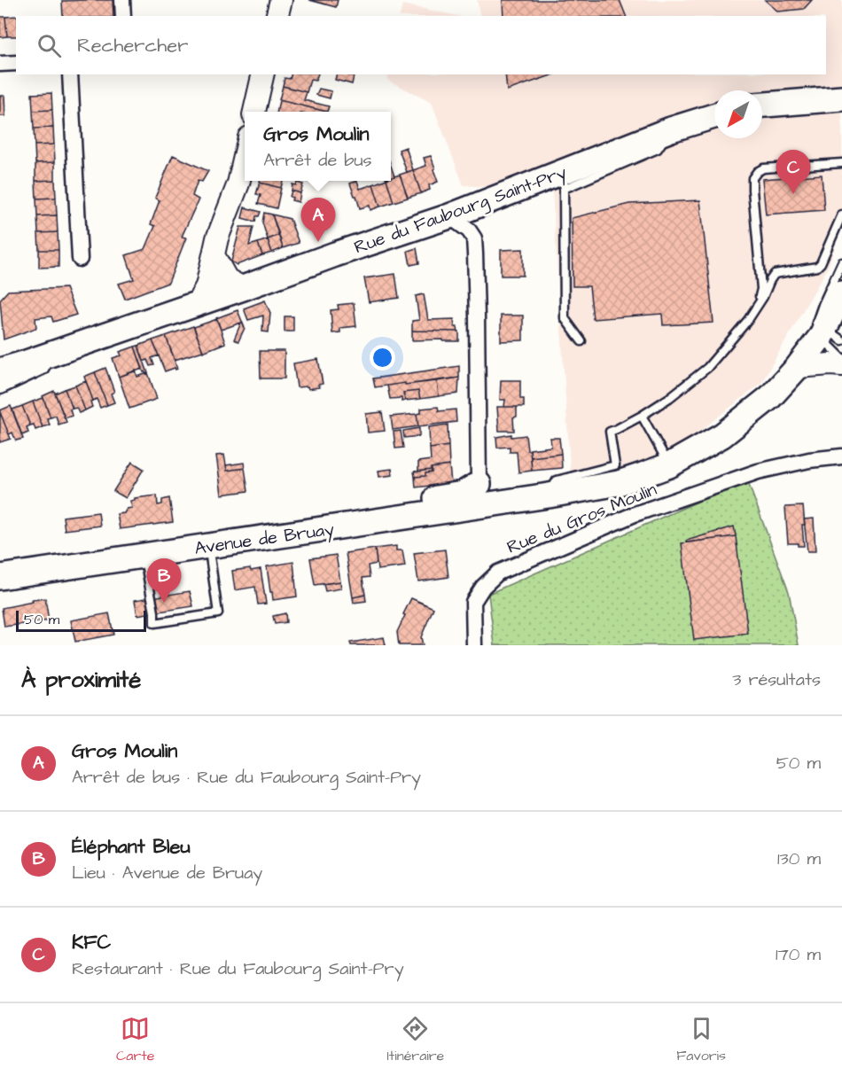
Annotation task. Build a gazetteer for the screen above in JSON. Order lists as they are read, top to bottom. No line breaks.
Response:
{"streets":{"main road":["Rue du Faubourg Saint-Pry","Avenue de Bruay"],"street":["Rue du Gros Moulin"]},"scale_bar":"50 m","north":"bottom left","page":{"search":"Rechercher","popup":["Gros Moulin","Arrêt de bus"],"pins":["C","A","B"],"scale":"50 m","heading":["À proximité","3 résultats"],"list":[{"mark":"A","name":"Gros Moulin","note":"Arrêt de bus · Rue du Faubourg Saint-Pry","value":"50 m"},{"mark":"B","name":"Éléphant Bleu","note":"Lieu · Avenue de Bruay","value":"130 m"},{"mark":"C","name":"KFC","note":"Restaurant · Rue du Faubourg Saint-Pry","value":"170 m"}],"nav":["Carte","Itinéraire","Favoris"]}}
